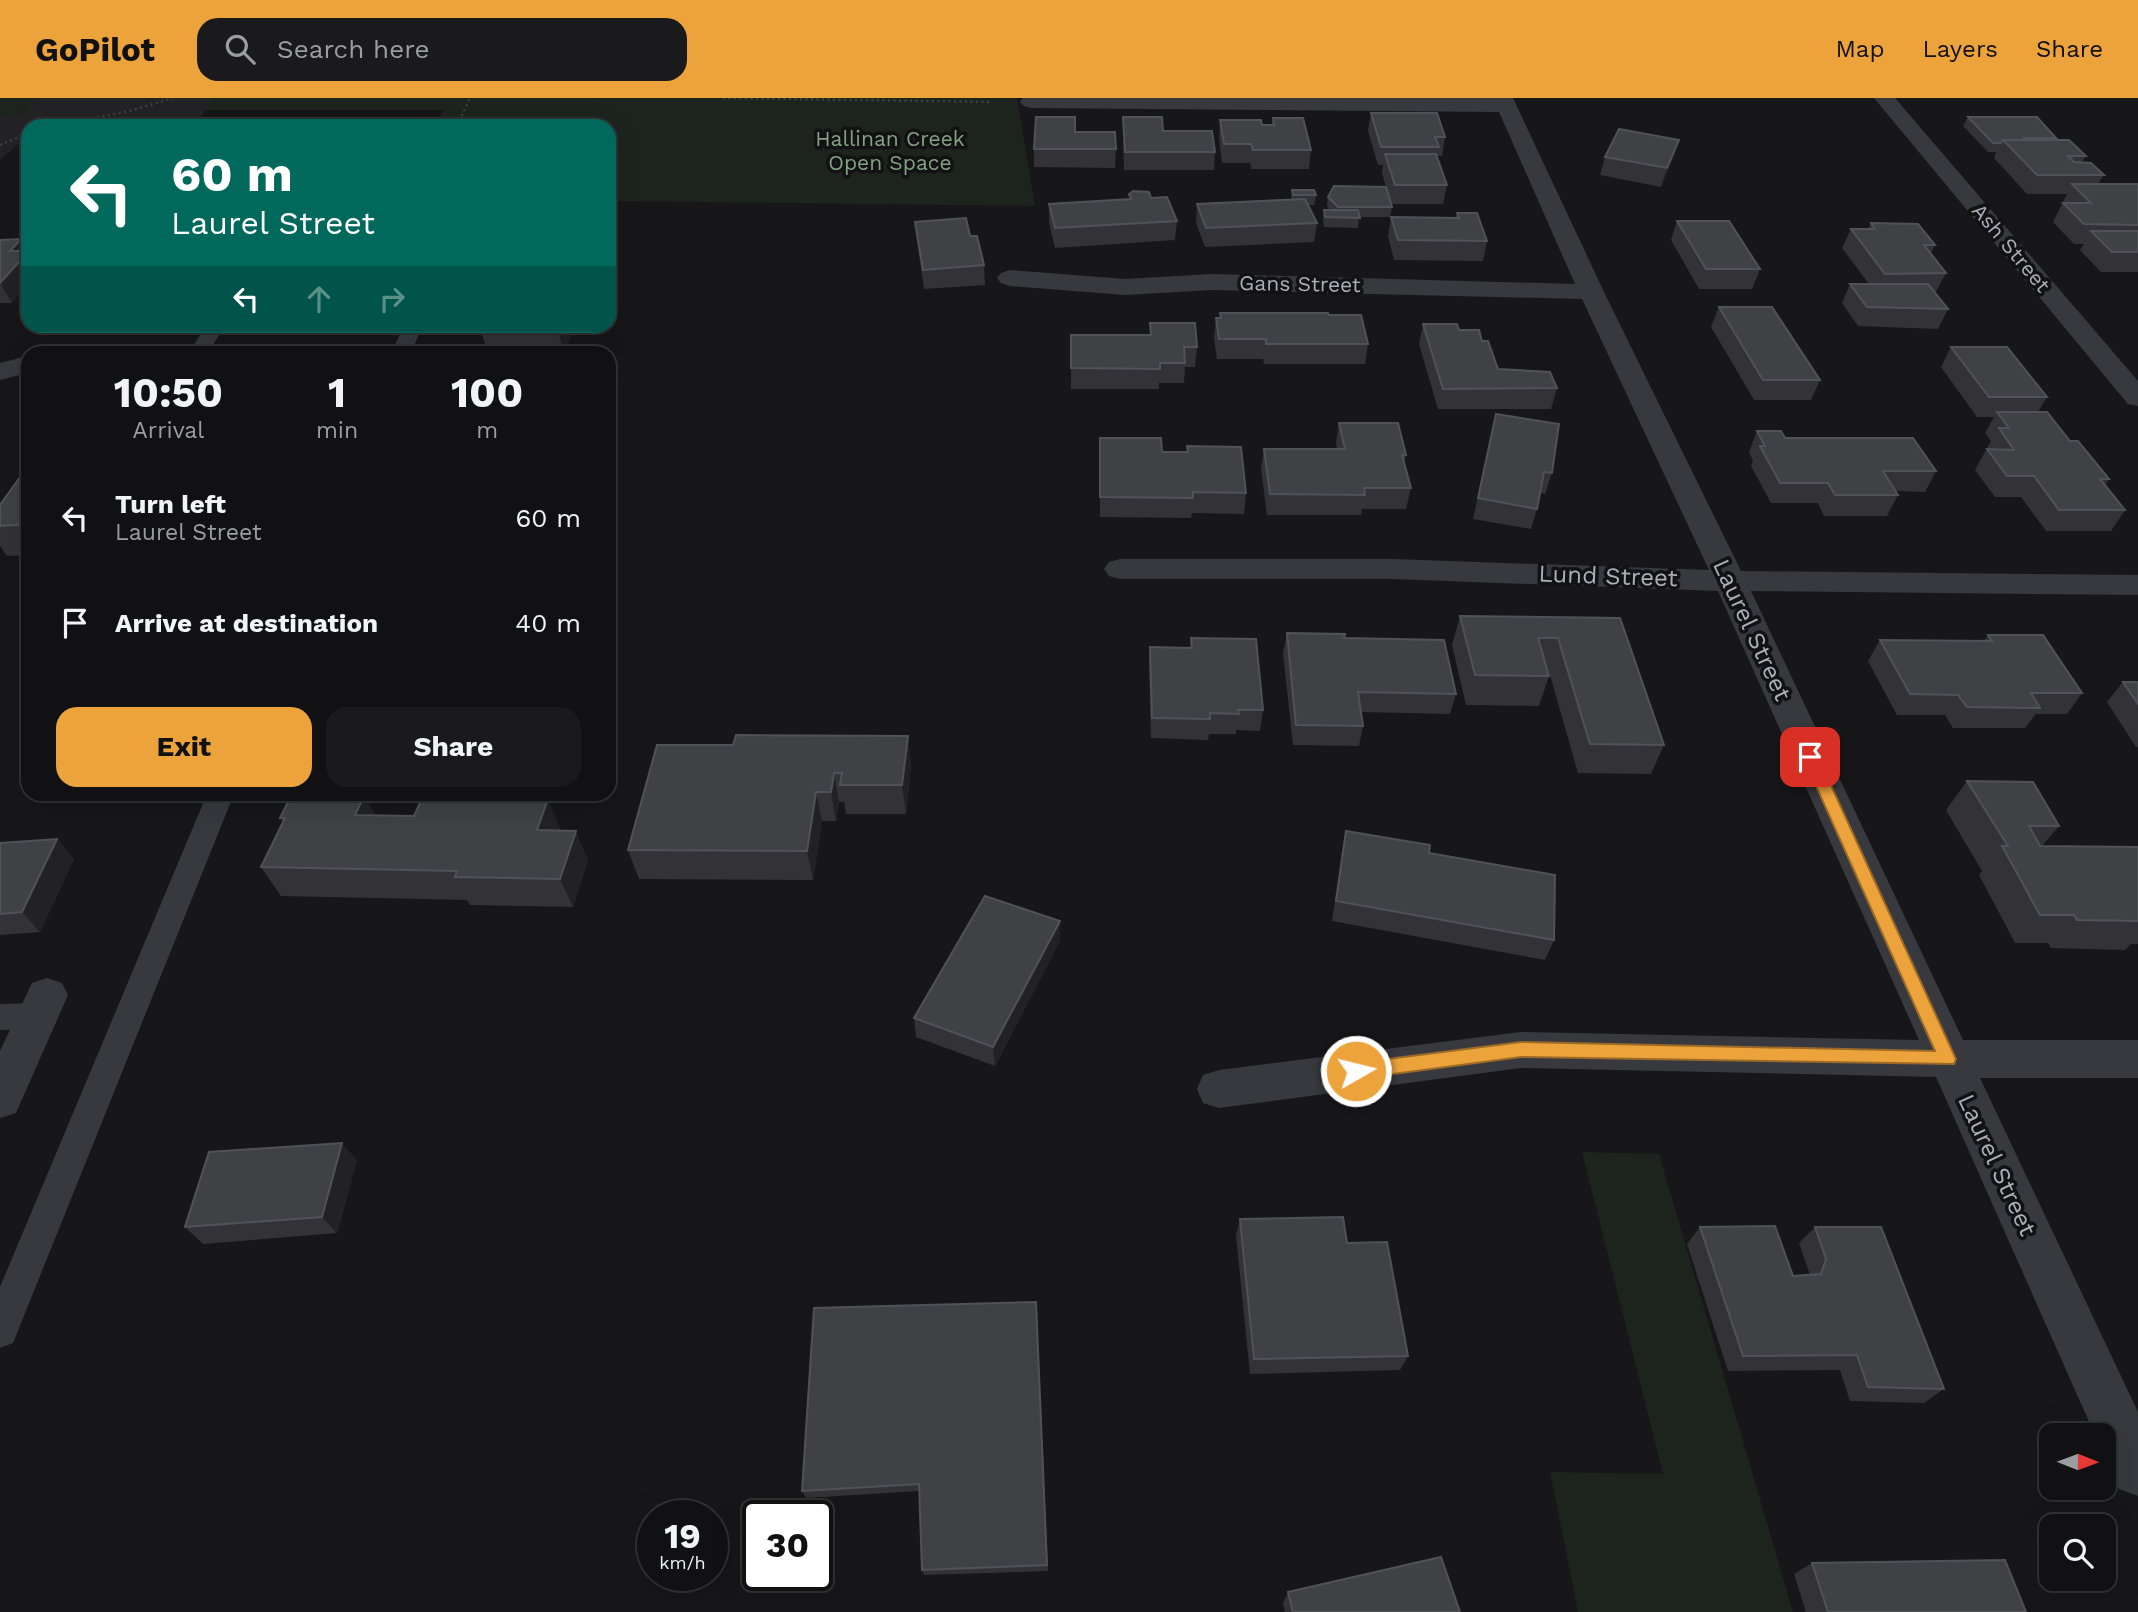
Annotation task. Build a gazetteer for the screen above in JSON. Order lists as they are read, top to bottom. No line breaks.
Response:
{"streets":{"street":["Ash Street","Gans Street","Lund Street","Laurel Street"]},"crossings":[["Gans Street","Laurel Street"],["Lund Street","Laurel Street"]],"parks":["Hallinan Creek Open Space"],"north":"right","page":{"header":"GoPilot","search":"Search here","nav":["Map","Layers","Share"],"turn":["60 m","Laurel Street"],"eta":["10:50","Arrival","1","min","100","m"],"list":[{"name":"Turn left","note":"Laurel Street","value":"60 m"},{"name":"Arrive at destination","value":"40 m"}],"buttons":["Exit","Share"],"speed":"19 km/h","limit":"30"}}
